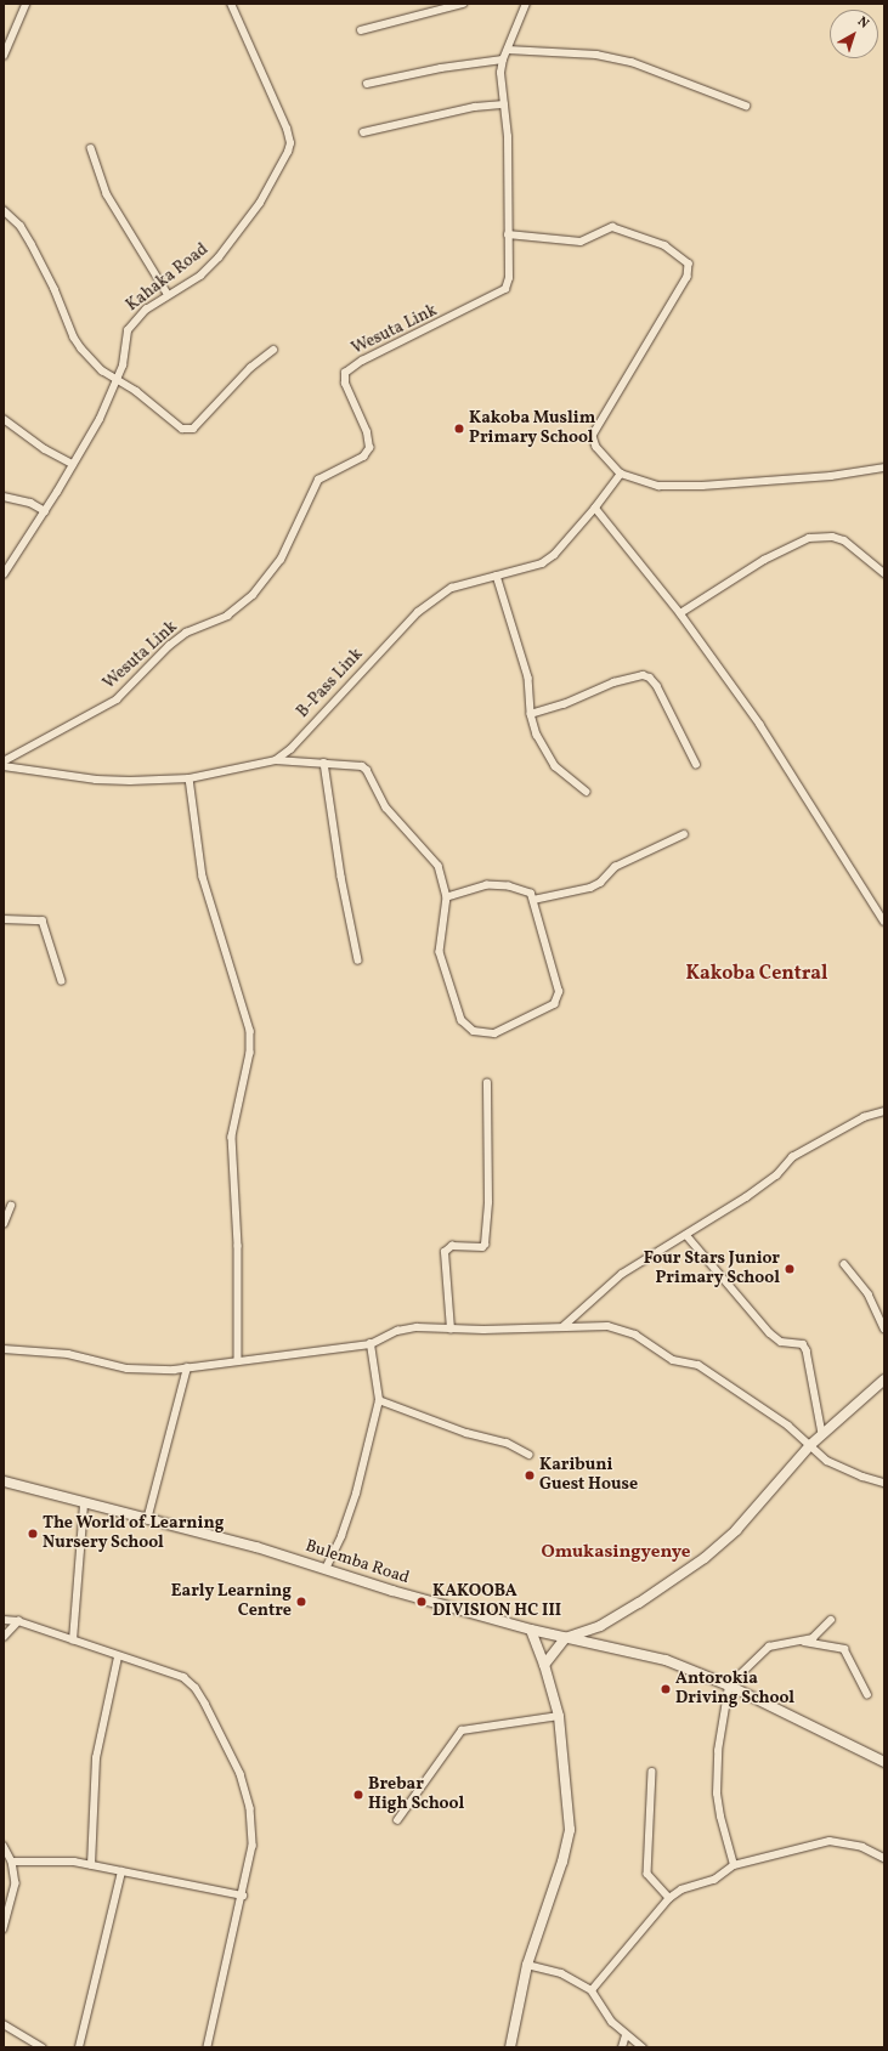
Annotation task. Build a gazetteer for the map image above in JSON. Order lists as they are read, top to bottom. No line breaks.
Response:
{"streets":{"main road":["Bulemba Road"],"street":["Kahaka Road","Wesuta Link","B-Pass Link"]},"districts":["Kakoba Central","Omukasingyenye"],"places":["Kakoba Muslim Primary School","Four Stars Junior Primary School","Karibuni Guest House","The World of Learning Nursery School","Early Learning Centre","KAKOOBA DIVISION HC III","Antorokia Driving School","Brebar High School"],"north":"top right"}
